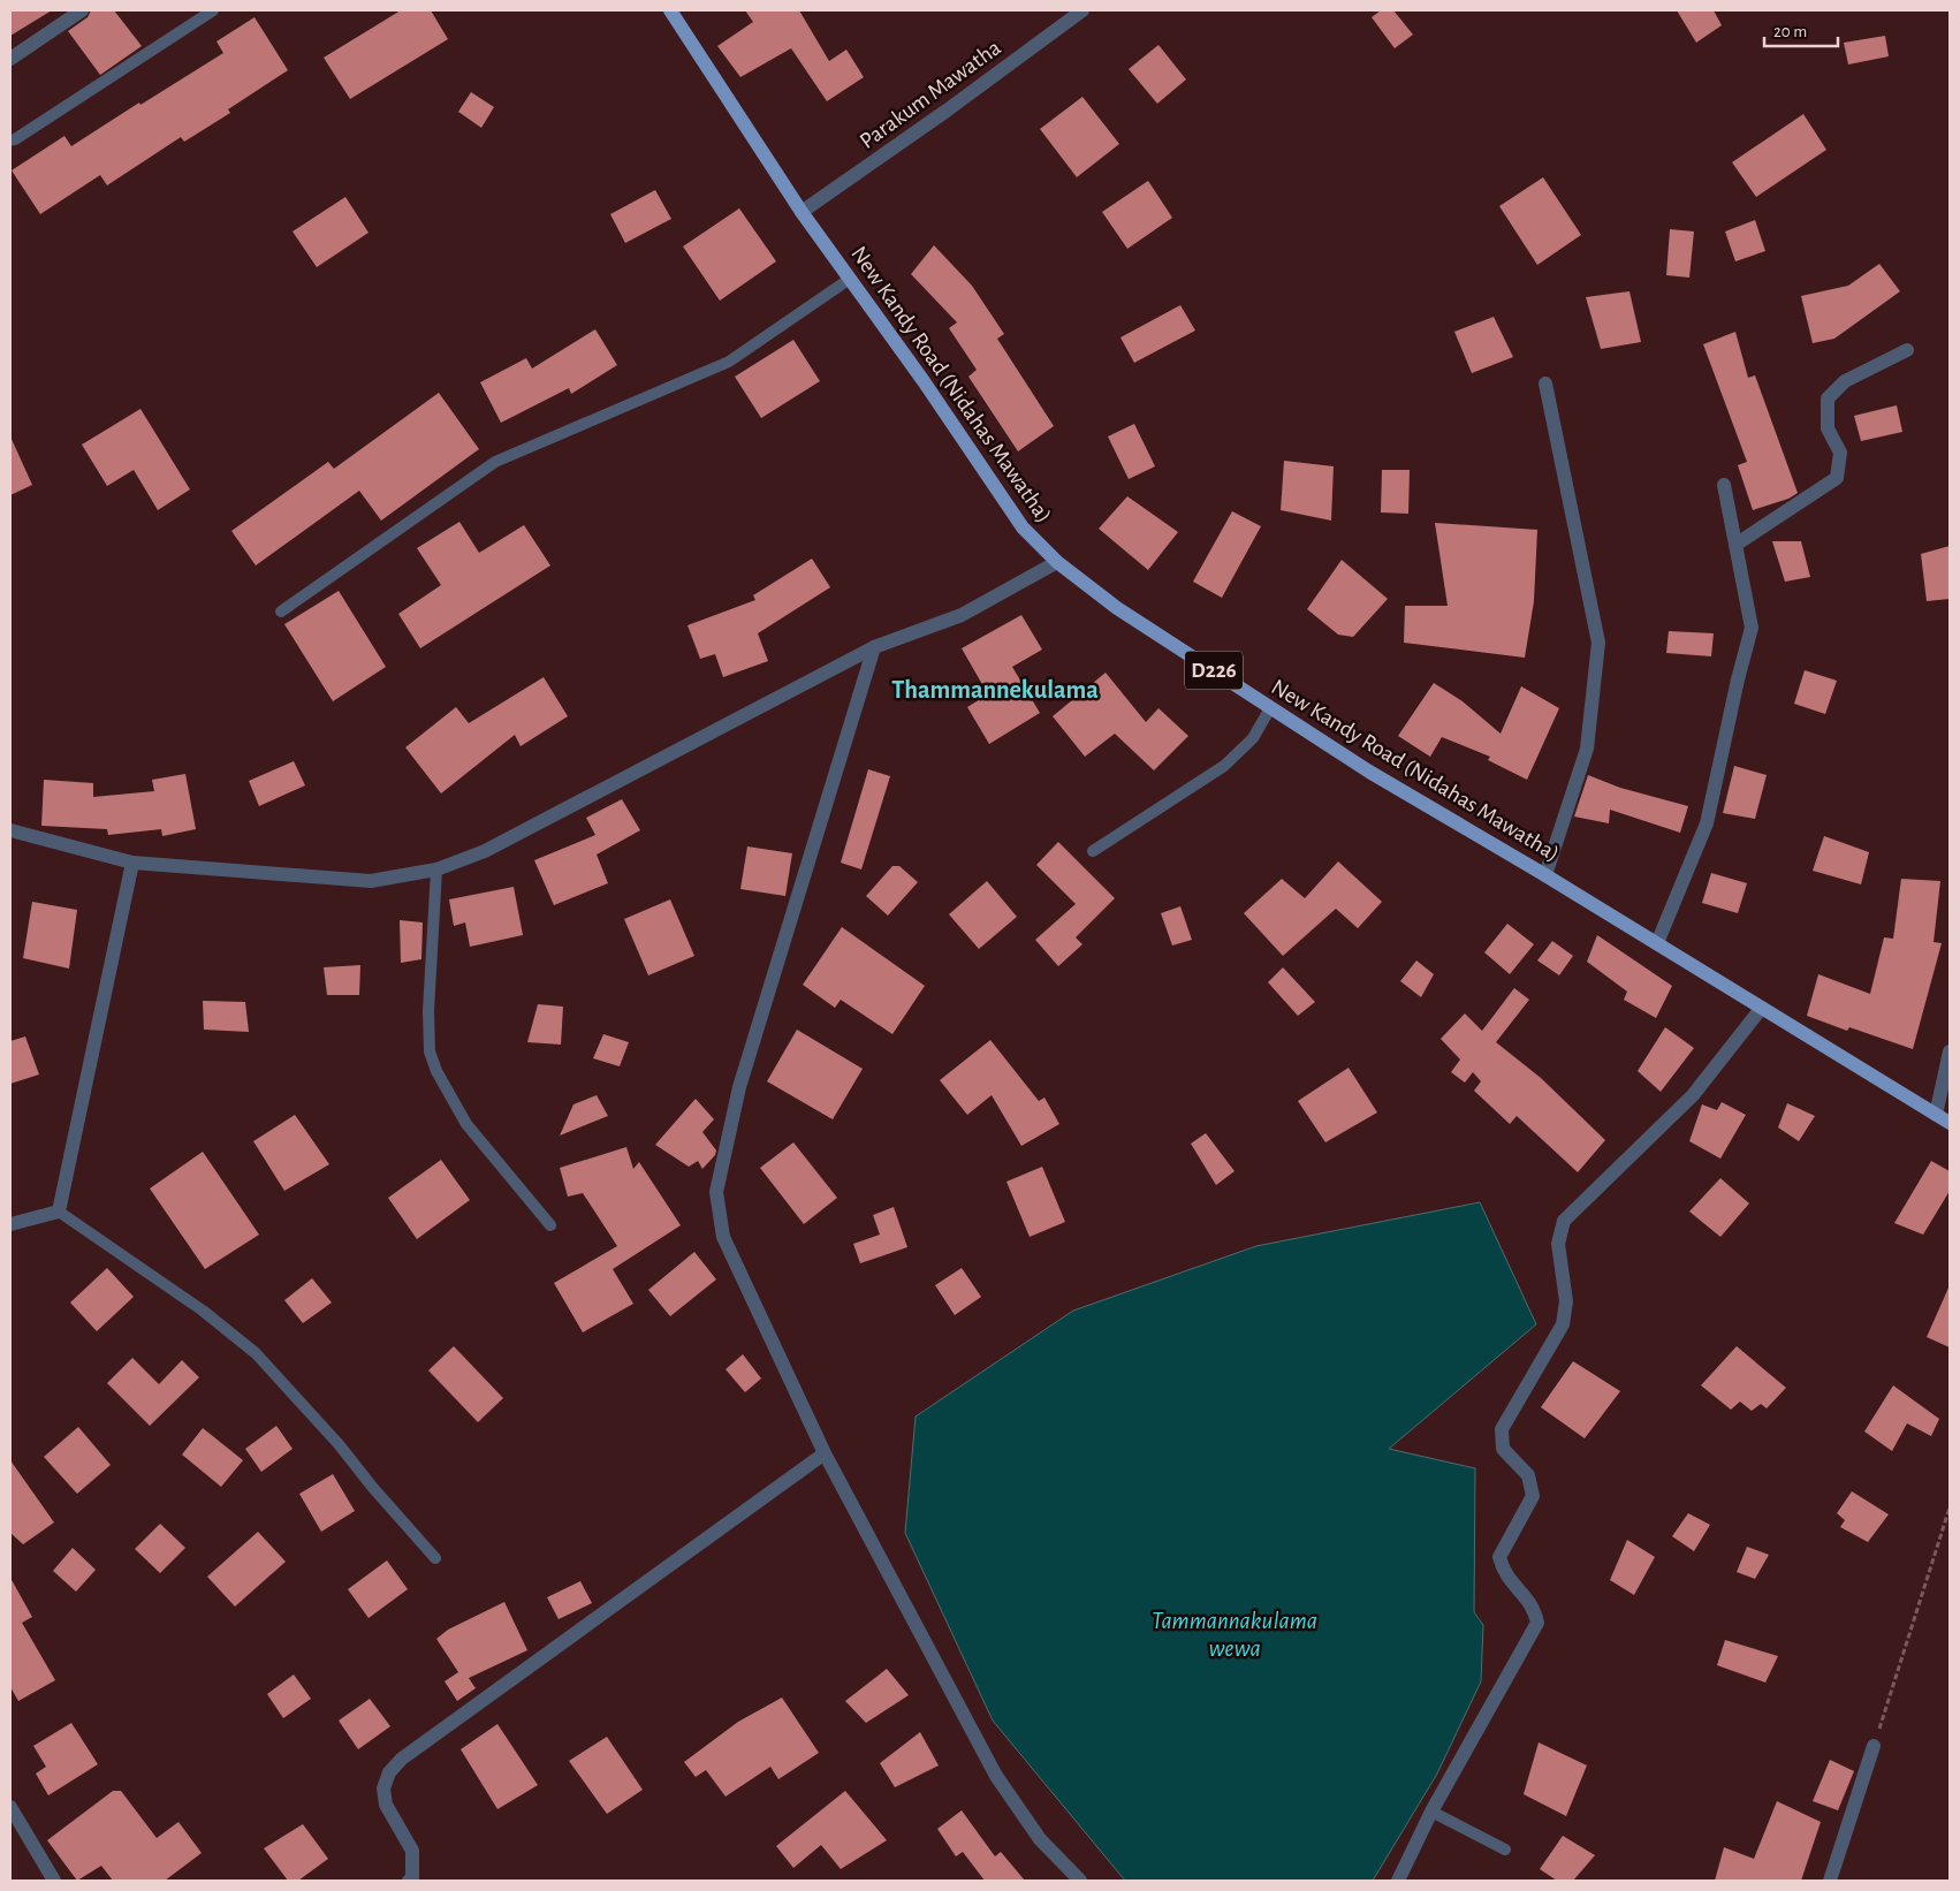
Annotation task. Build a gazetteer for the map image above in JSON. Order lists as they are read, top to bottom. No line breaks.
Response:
{"streets":{"main road":["New Kandy Road (Nidahas Mawatha)","D226"],"street":["Parakum Mawatha"]},"crossings":[["Parakum Mawatha","New Kandy Road (Nidahas Mawatha)"]],"districts":["Thammannekulama"],"water":["Tammannakulama wewa"],"scale_bar":"20 m"}
